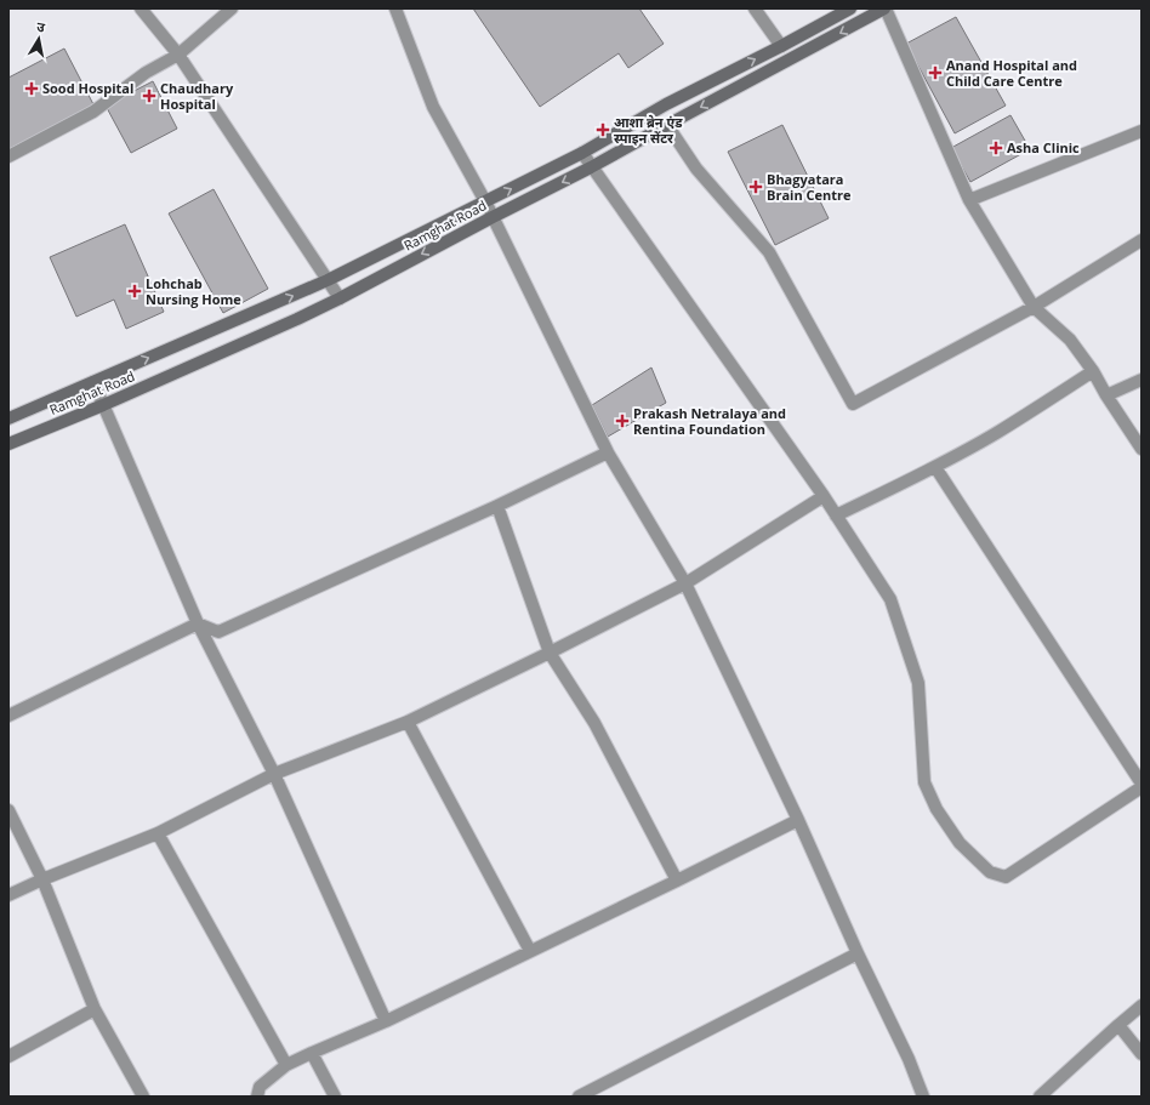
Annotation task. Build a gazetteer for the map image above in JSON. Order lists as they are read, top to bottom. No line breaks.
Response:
{"streets":{"main road":["Ramghat Road"]},"places":{"health":["Anand Hospital and Child Care Centre","Sood Hospital","Chaudhary Hospital","आशा ब्रेन एंड स्पाइन सेंटर","Asha Clinic","Bhagyatara Brain Centre","Lohchab Nursing Home","Prakash Netralaya and Rentina Foundation"]},"north":"top"}
